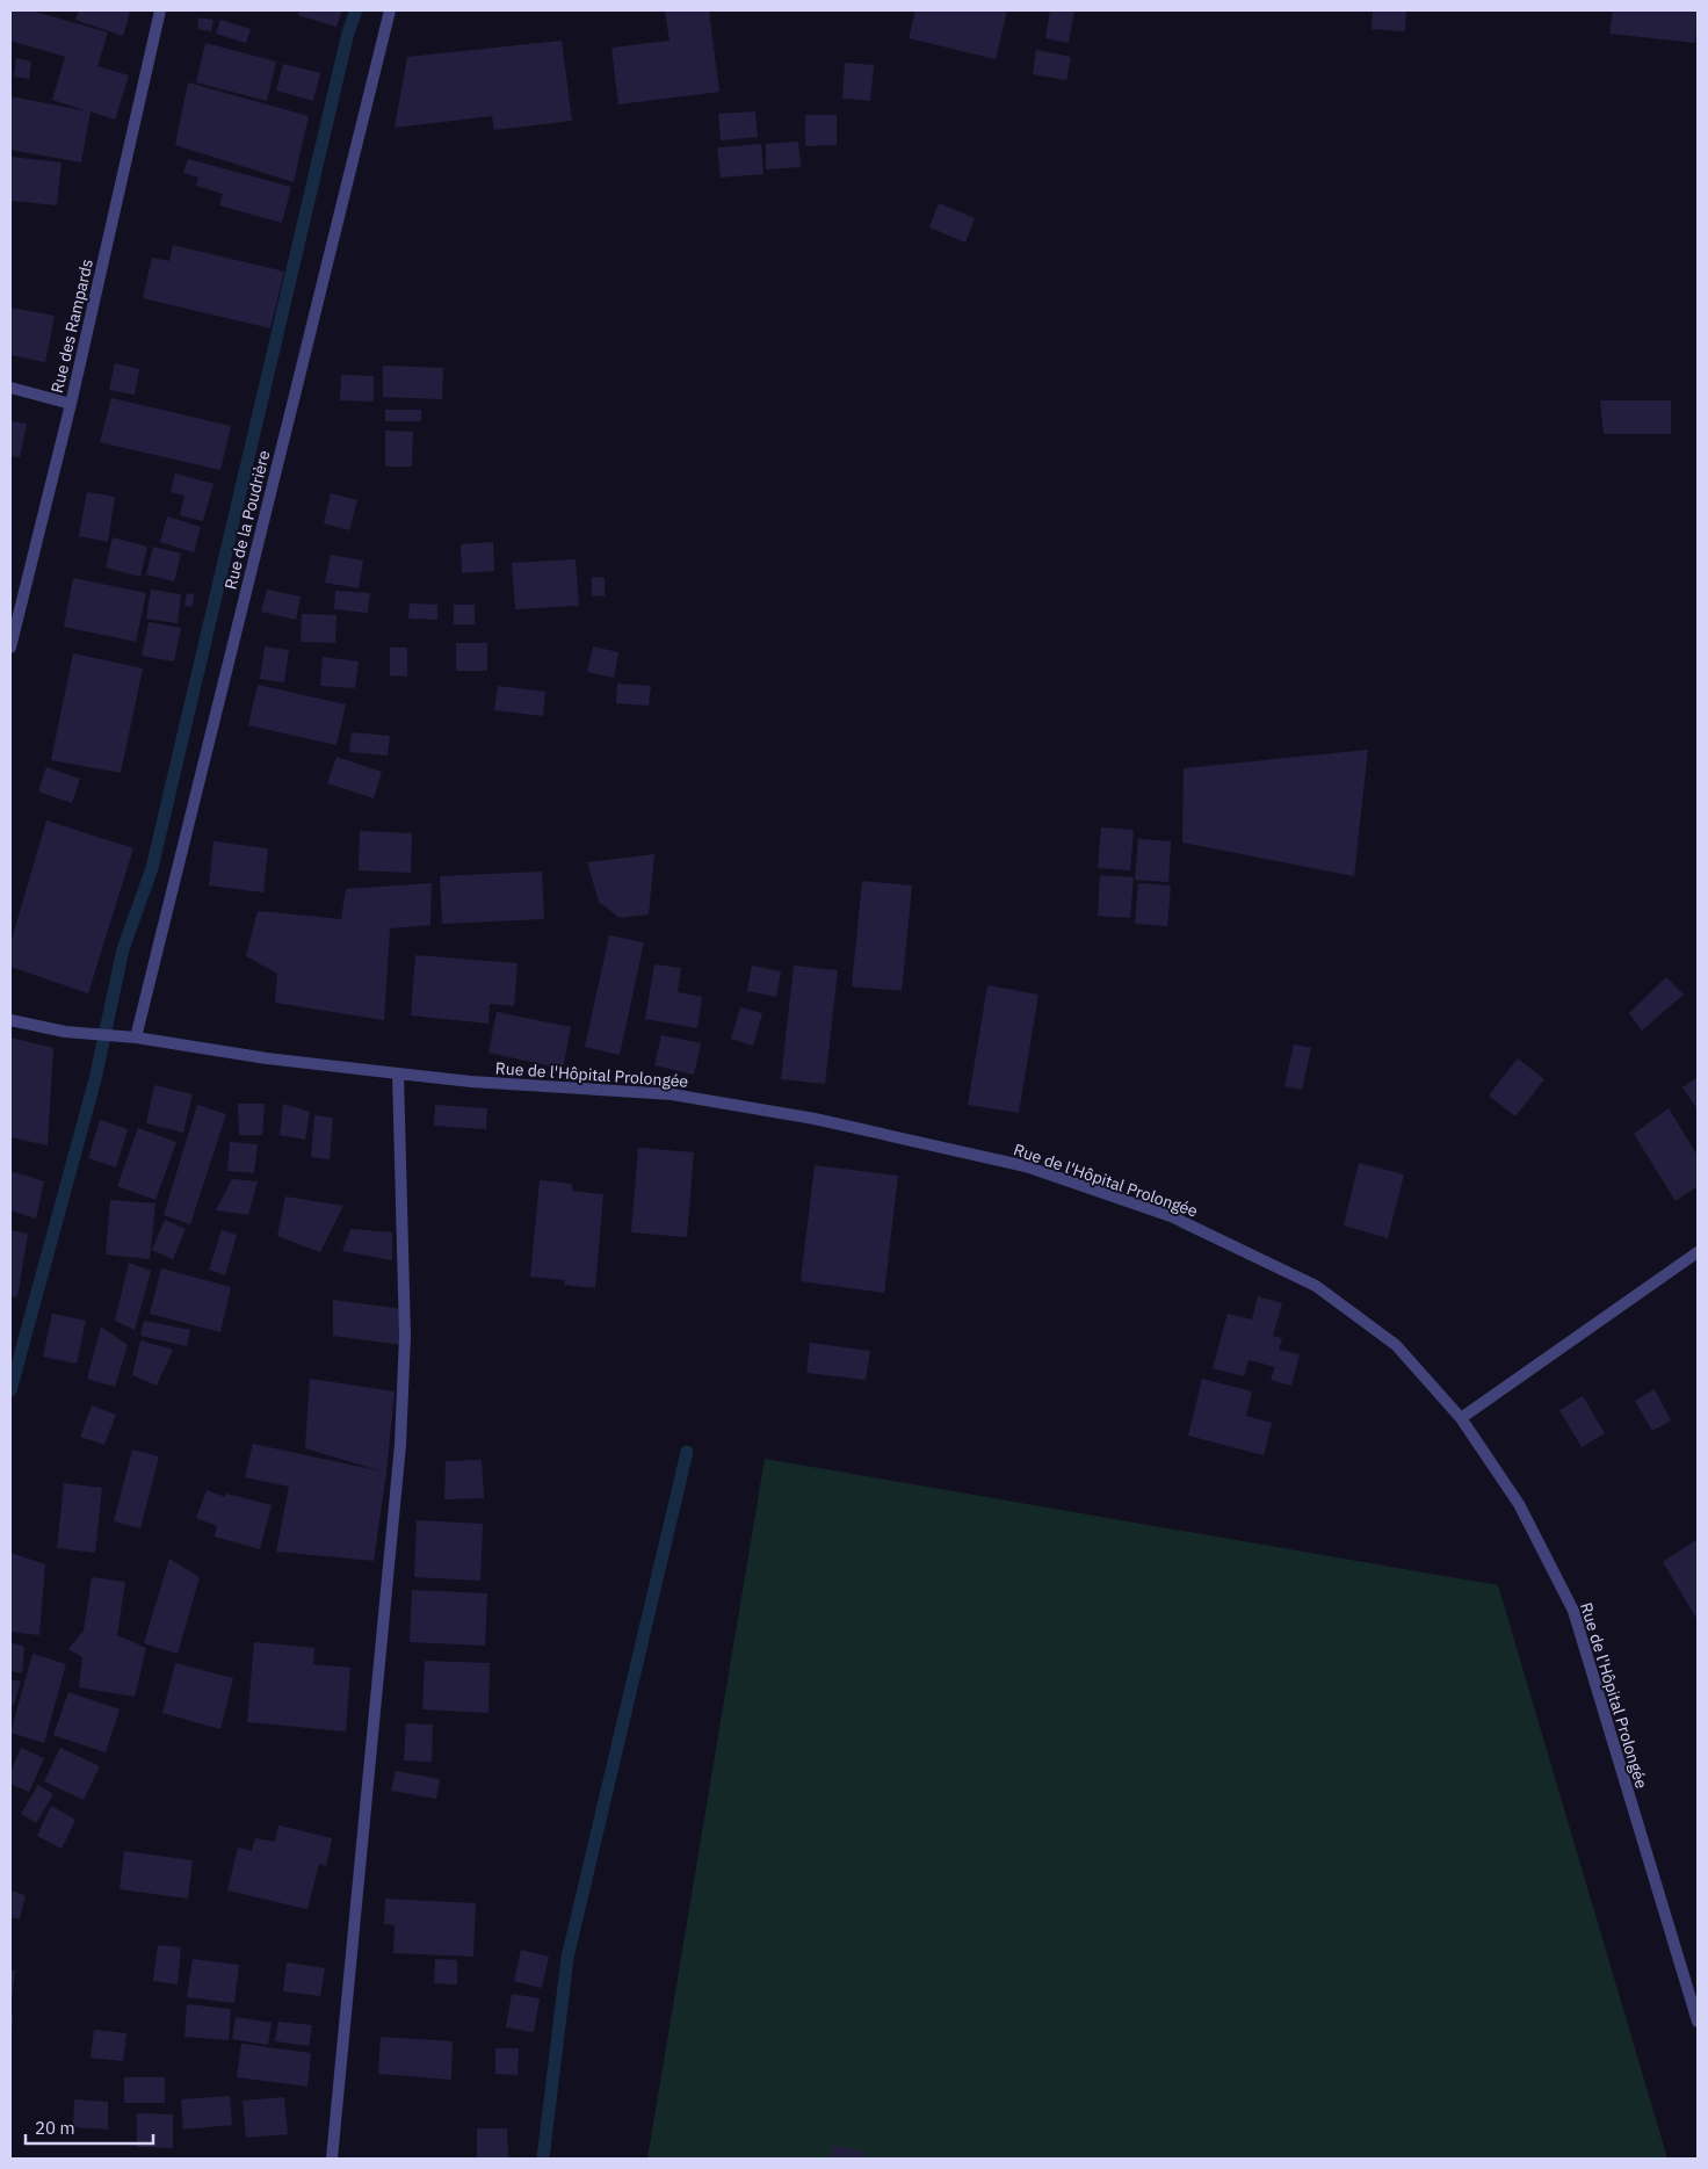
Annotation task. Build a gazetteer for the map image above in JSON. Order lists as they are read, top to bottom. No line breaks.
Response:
{"streets":{"street":["Rue des Rampards","Rue de la Poudrière","Rue de l'Hôpital Prolongée"]},"crossings":[["Rue de la Poudrière","Rue de l'Hôpital Prolongée"]],"scale_bar":"20 m"}
